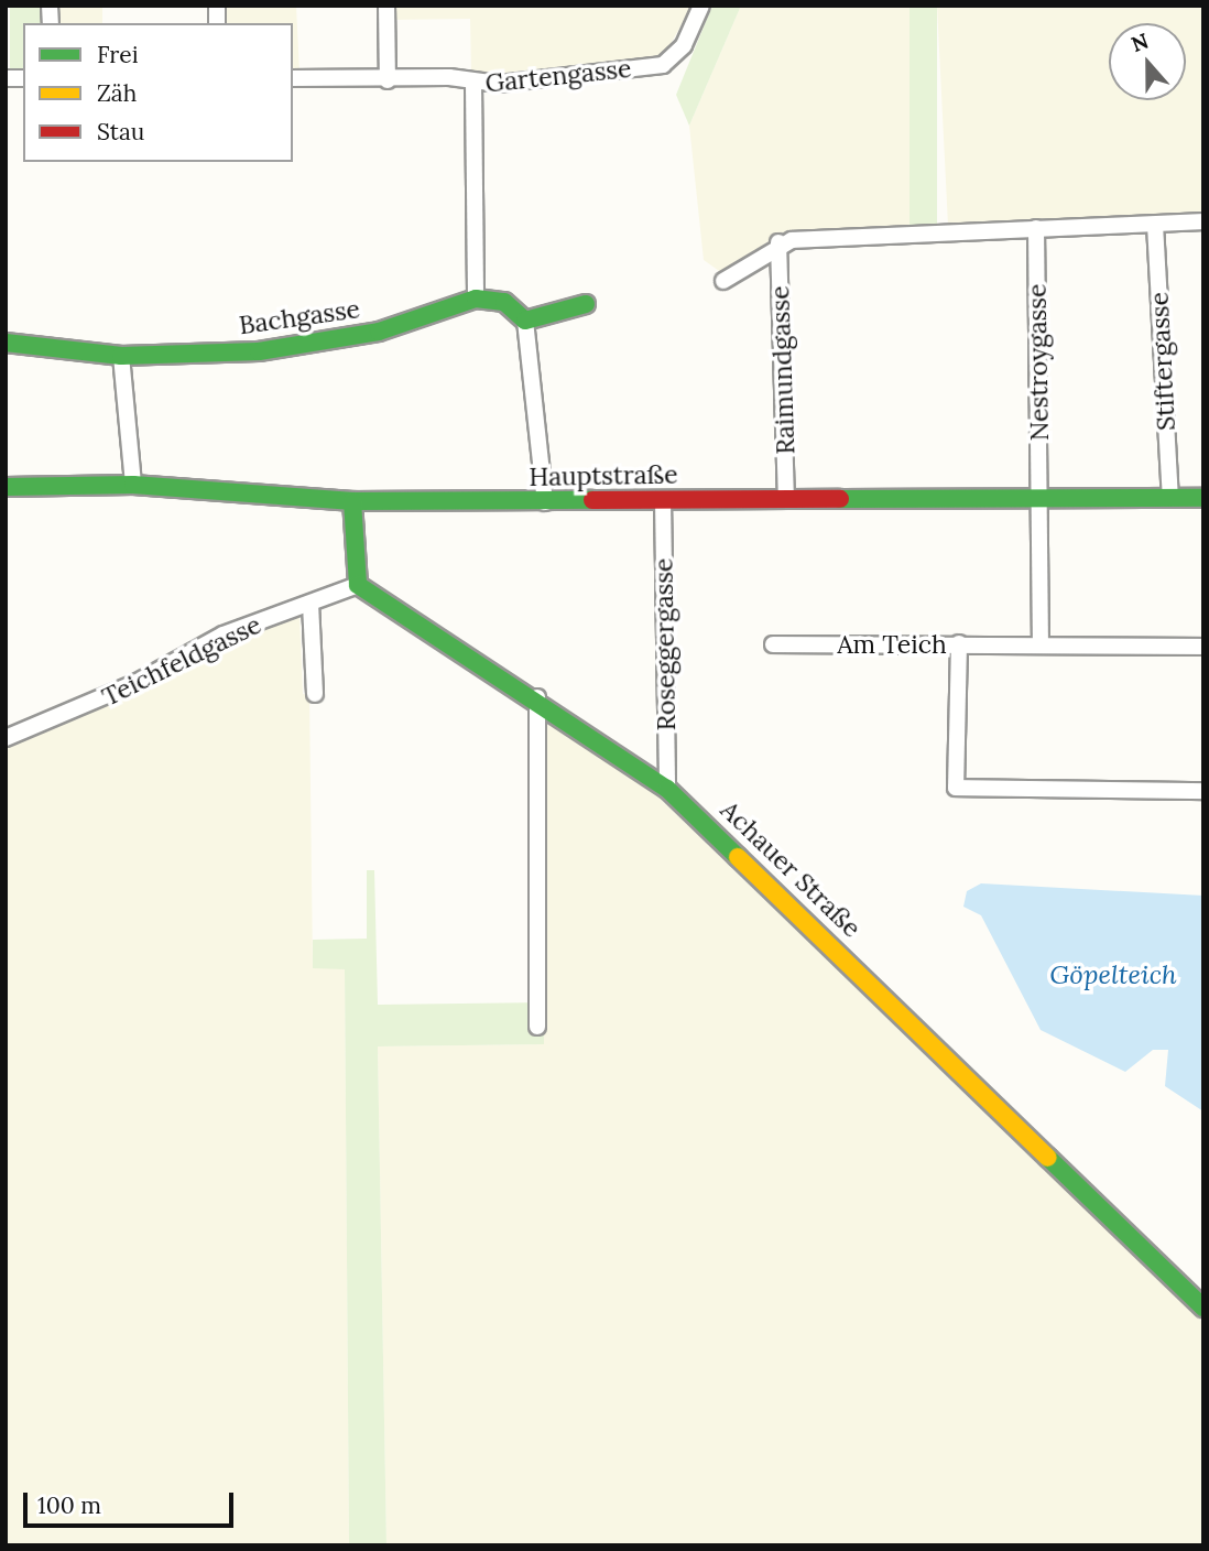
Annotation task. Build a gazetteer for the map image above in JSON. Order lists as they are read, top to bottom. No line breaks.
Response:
{"streets":{"street":["Gartengasse","Bachgasse","Stiftergasse","Nestroygasse","Raimundgasse","Hauptstraße","Roseggergasse","Am Teich","Teichfeldgasse","Achauer Straße"]},"crossings":[["Stiftergasse","Hauptstraße"],["Nestroygasse","Hauptstraße"],["Raimundgasse","Hauptstraße"],["Hauptstraße","Roseggergasse"],["Roseggergasse","Achauer Straße"],["Teichfeldgasse","Achauer Straße"]],"water":["Göpelteich"],"legend":["Frei","Zäh","Stau"],"scale_bar":"100 m","north":"top"}
